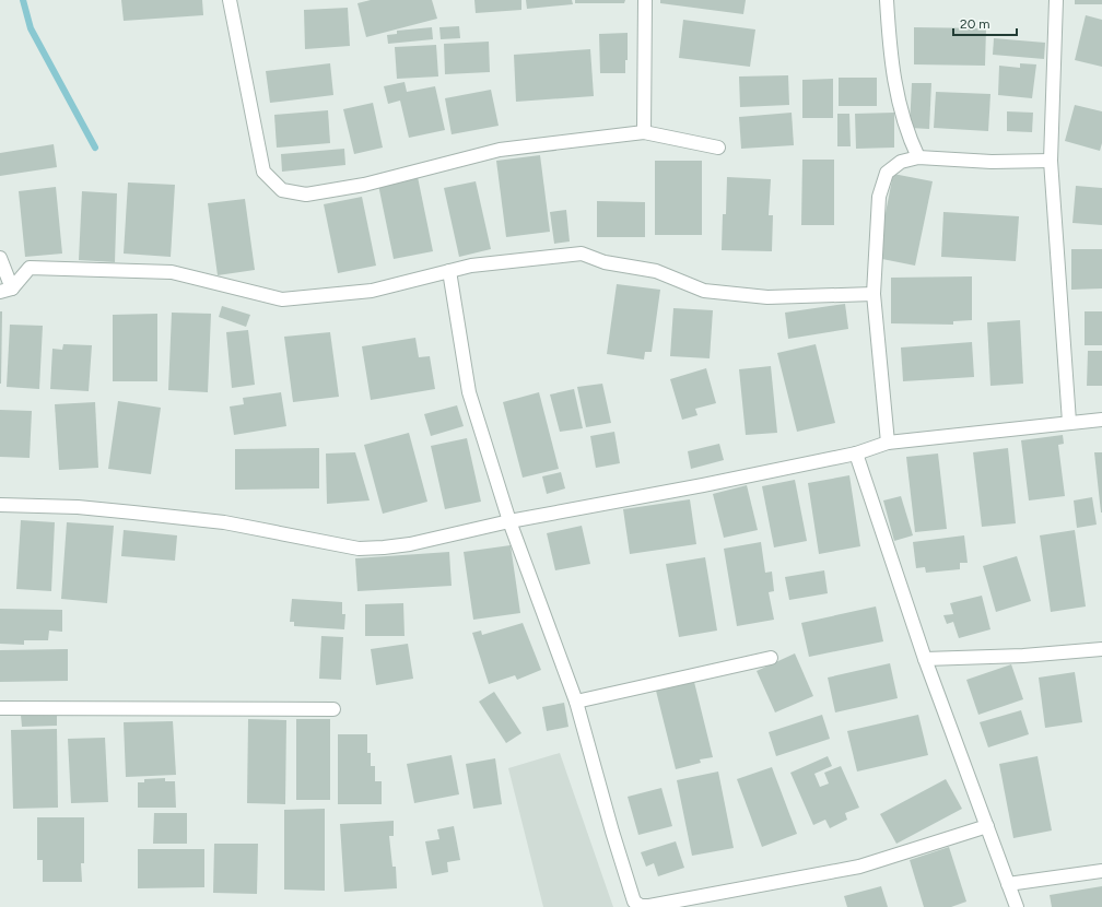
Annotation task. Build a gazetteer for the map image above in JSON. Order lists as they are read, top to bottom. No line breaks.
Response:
{"scale_bar":"20 m"}
